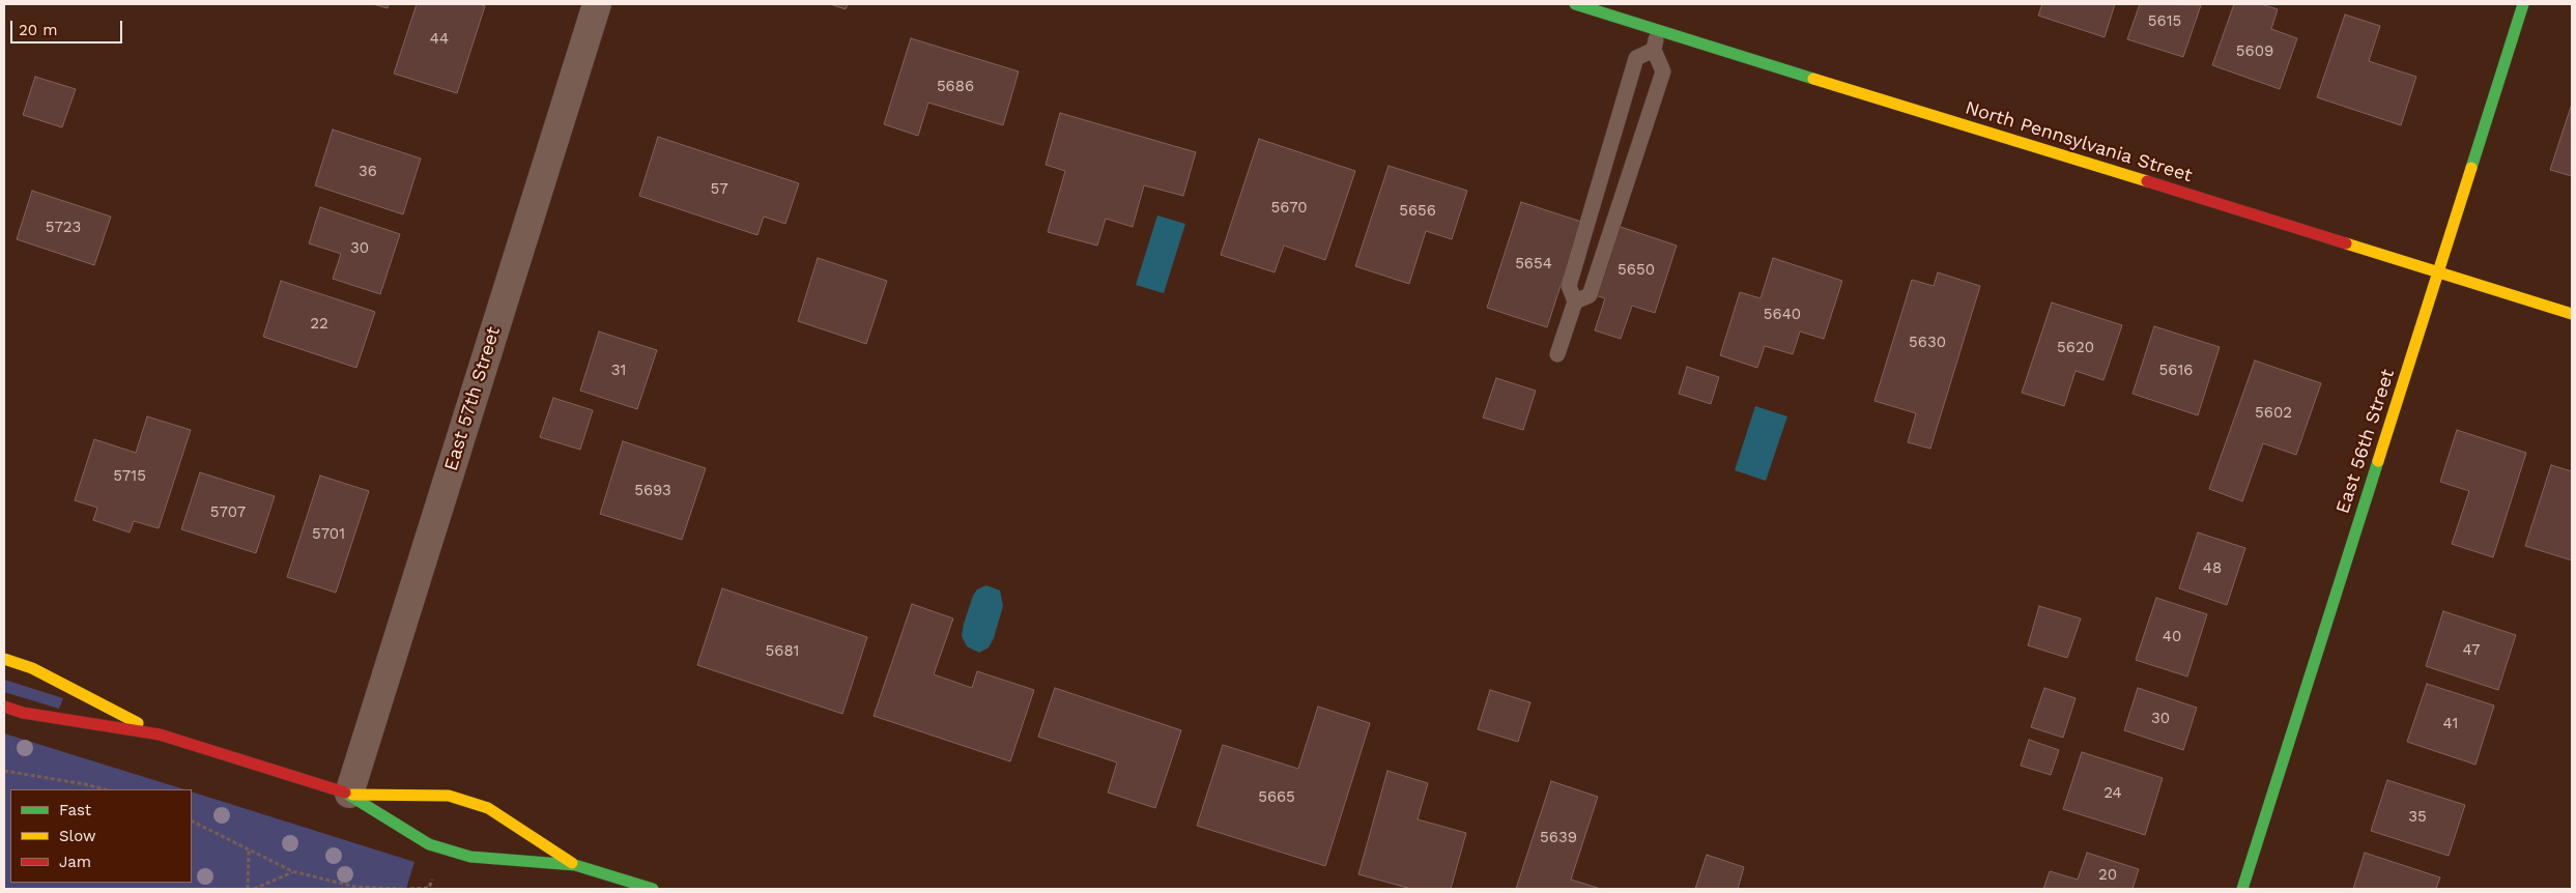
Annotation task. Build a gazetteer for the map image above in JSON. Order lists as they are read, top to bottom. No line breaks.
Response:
{"streets":{"street":["North Pennsylvania Street","East 57th Street","East 56th Street"]},"crossings":[["North Pennsylvania Street","East 56th Street"]],"house_numbers":["5615","44","5609","5686","36","57","5670","5656","5723","30","5654","5650","5640","22","5630","5620","31","5616","5602","5715","5693","5707","5701","48","40","47","5681","30","41","24","5665","35","5639","20"],"legend":["Fast","Slow","Jam"],"scale_bar":"20 m"}
